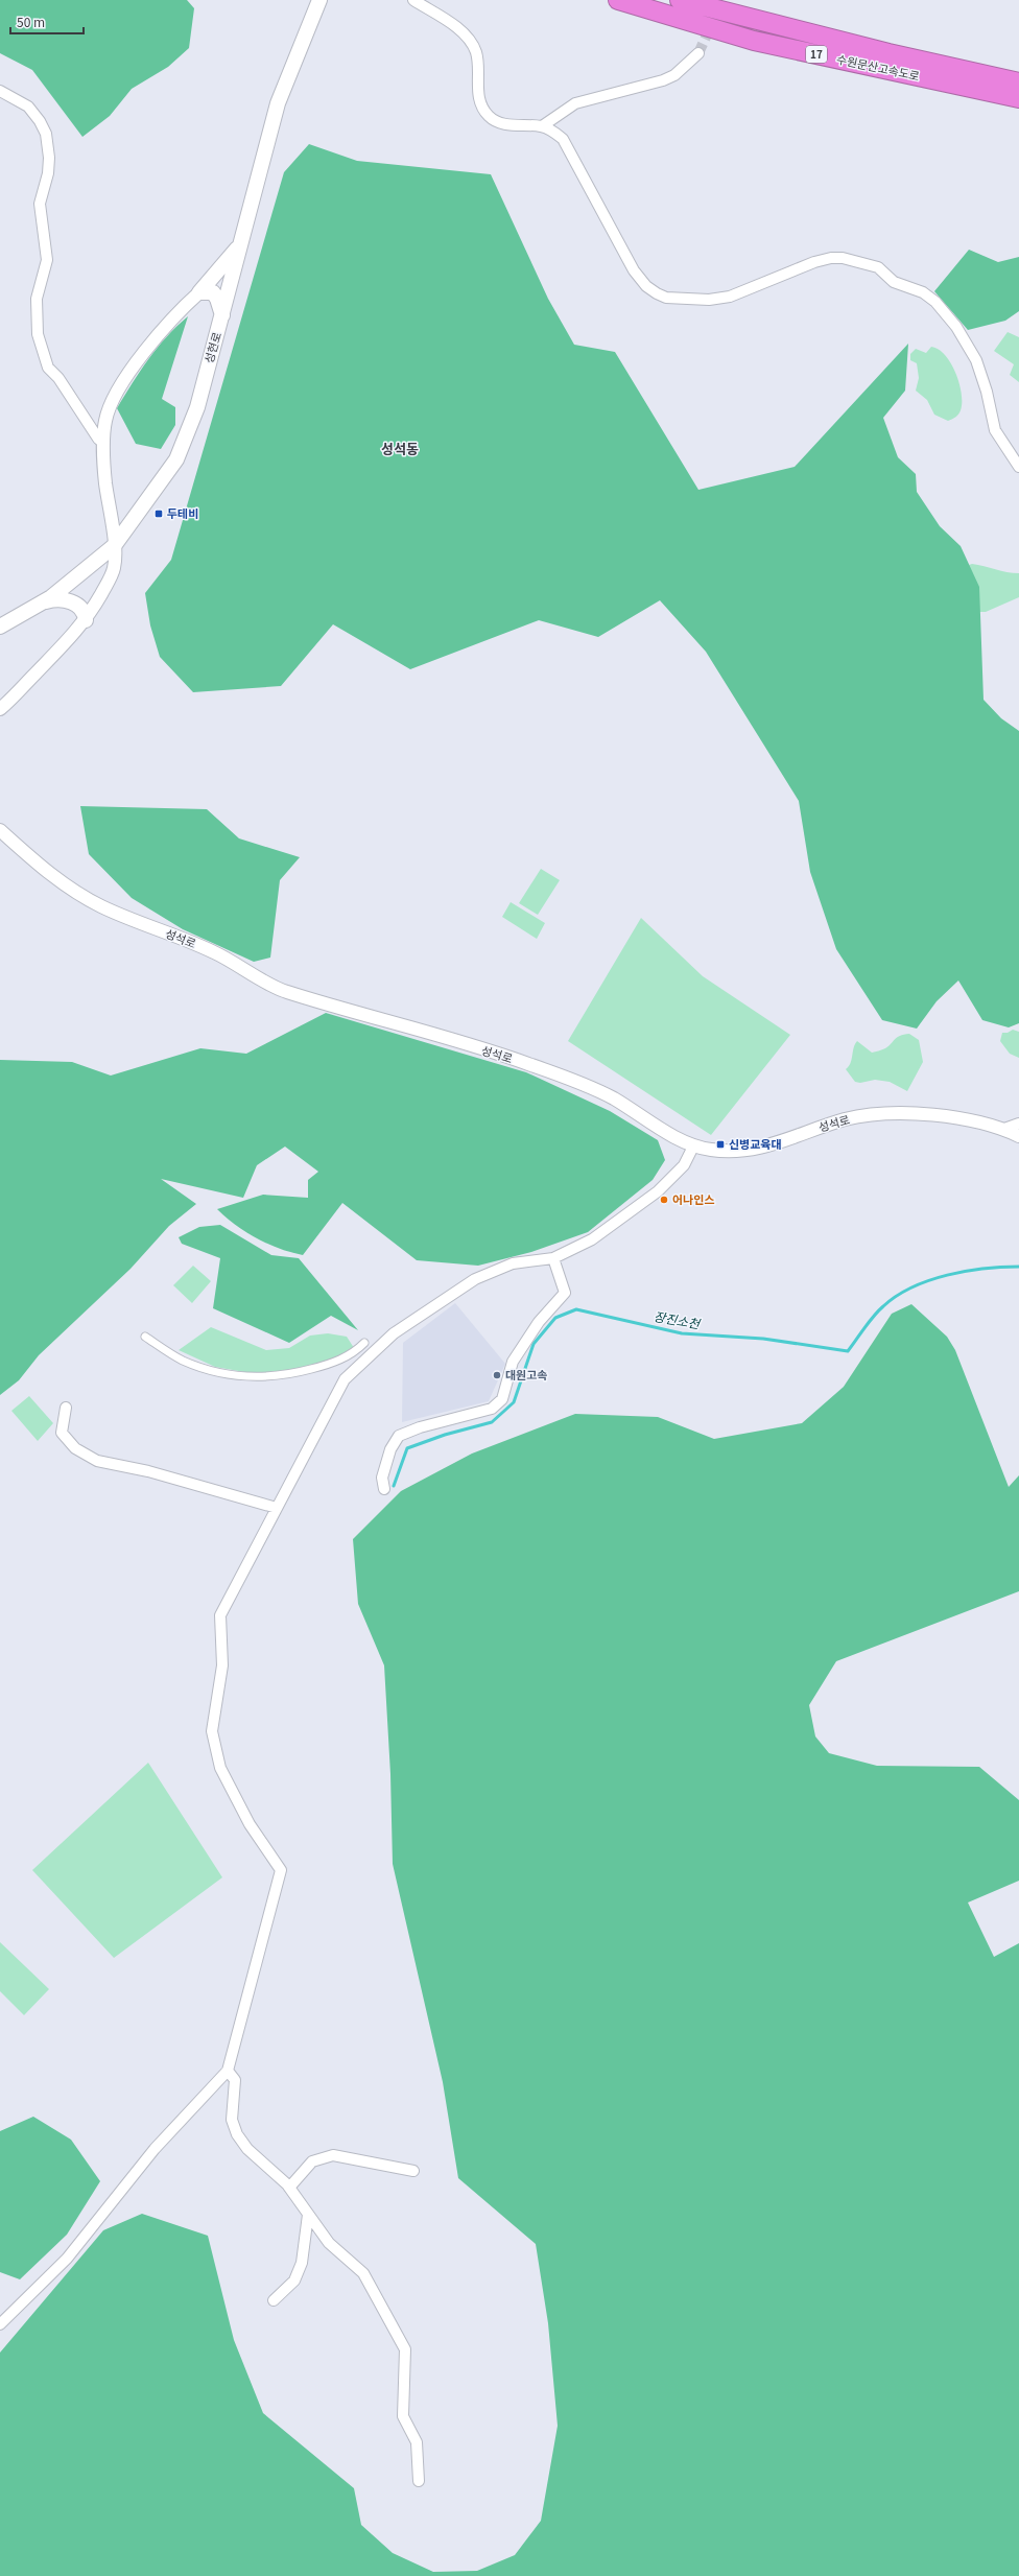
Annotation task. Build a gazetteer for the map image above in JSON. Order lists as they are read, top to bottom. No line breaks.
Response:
{"streets":{"highway":["17","수원문산고속도로"],"main road":["성현로"],"street":["성석로"]},"districts":["성석동"],"water":["장진소천"],"places":{"transit":["두테비","신병교육대"],"other":["어나인스","대원고속"]},"scale_bar":"50 m"}
